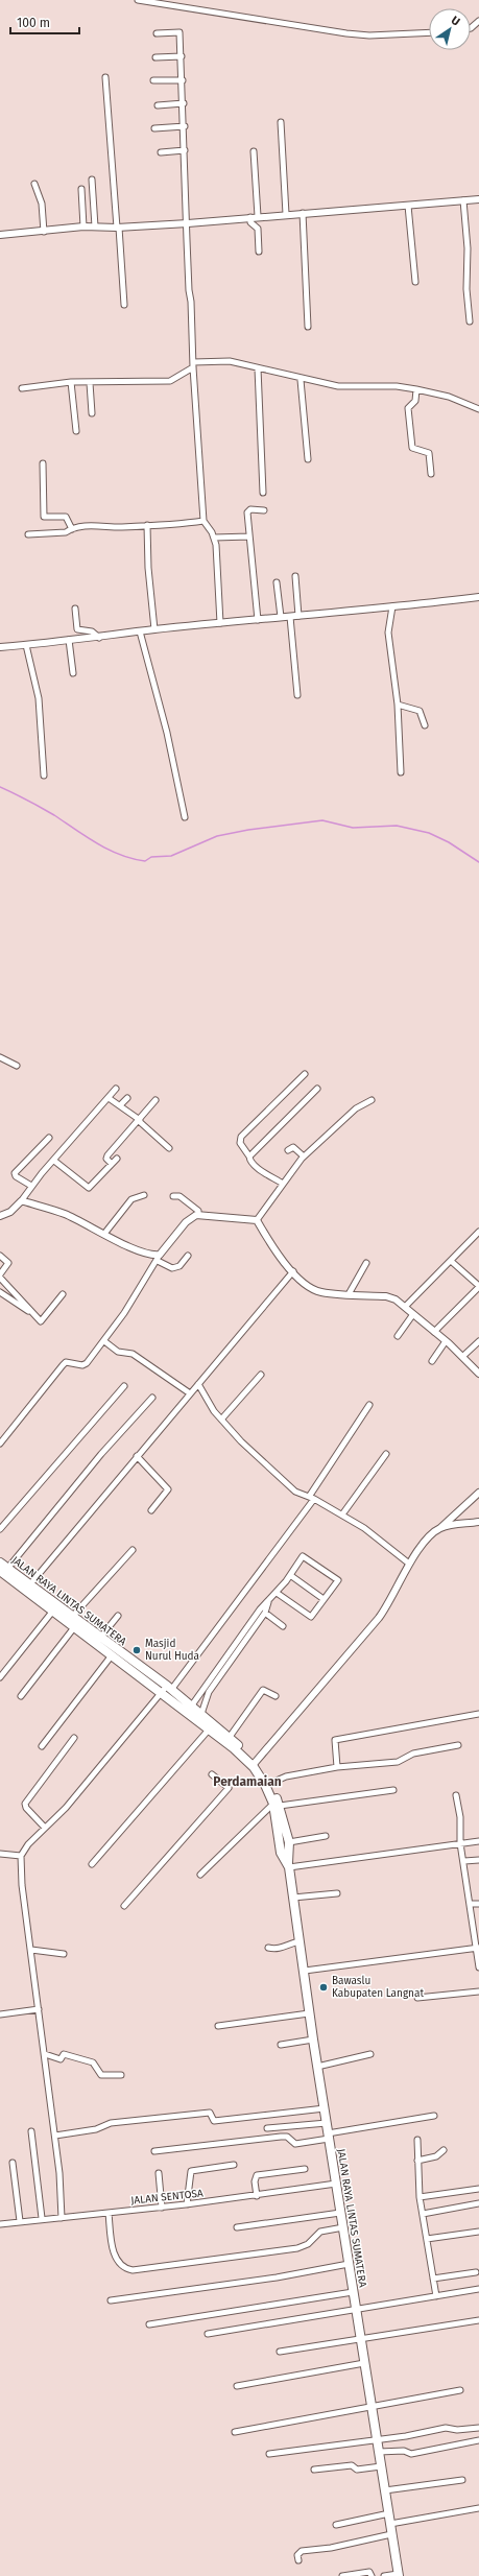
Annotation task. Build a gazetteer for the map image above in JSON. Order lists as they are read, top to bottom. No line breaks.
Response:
{"streets":{"highway":["JALAN RAYA LINTAS SUMATERA"],"street":["JALAN SENTOSA"]},"crossings":[["JALAN RAYA LINTAS SUMATERA","JALAN SENTOSA"]],"districts":["Perdamaian"],"places":["Masjid Nurul Huda","Bawaslu Kabupaten Langnat"],"scale_bar":"100 m","north":"top right"}
